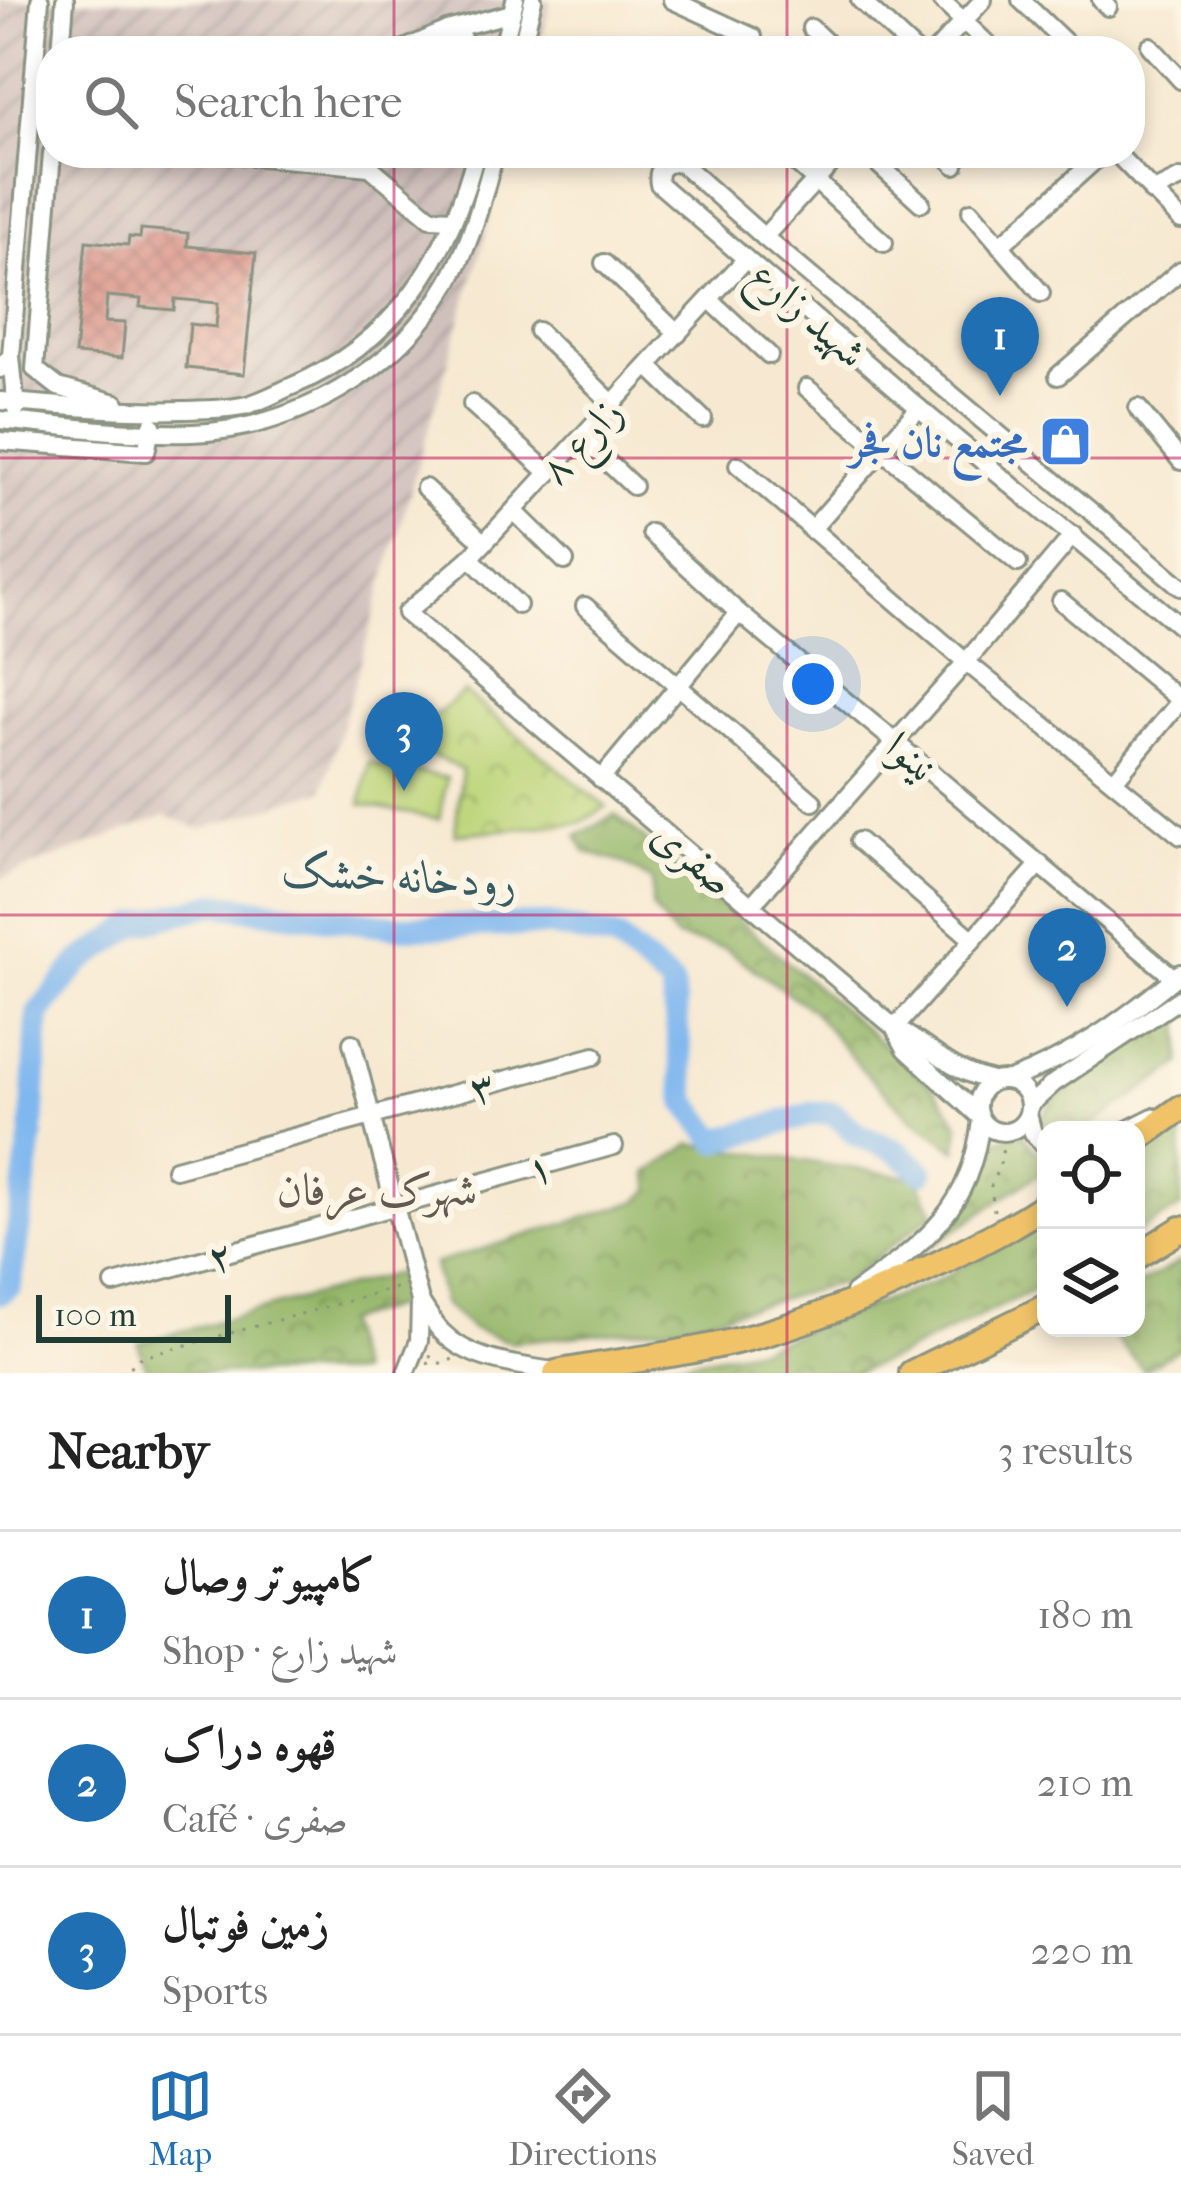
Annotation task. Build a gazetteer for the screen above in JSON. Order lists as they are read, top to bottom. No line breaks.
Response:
{"streets":{"street":["شهید زارع","۸ زارع","نینوا","صفری","۳","۱","۲"]},"crossings":[["شهید زارع","۸ زارع"],["۸ زارع","صفری"],["۱","۲"]],"districts":["شهرک عرفان"],"water":["رودخانه خشک"],"places":{"shop":["مجتمع نان فجر"]},"scale_bar":"100 m","page":{"search":"Search here","pins":["1","3","2"],"scale":"100 m","heading":["Nearby","3 results"],"list":[{"mark":"1","name":"کامپیوتر وصال","note":"Shop · شهید زارع","value":"180 m"},{"mark":"2","name":"قهوه دراک","note":"Café · صفری","value":"210 m"},{"mark":"3","name":"زمین فوتبال","note":"Sports","value":"220 m"}],"nav":["Map","Directions","Saved"]}}
